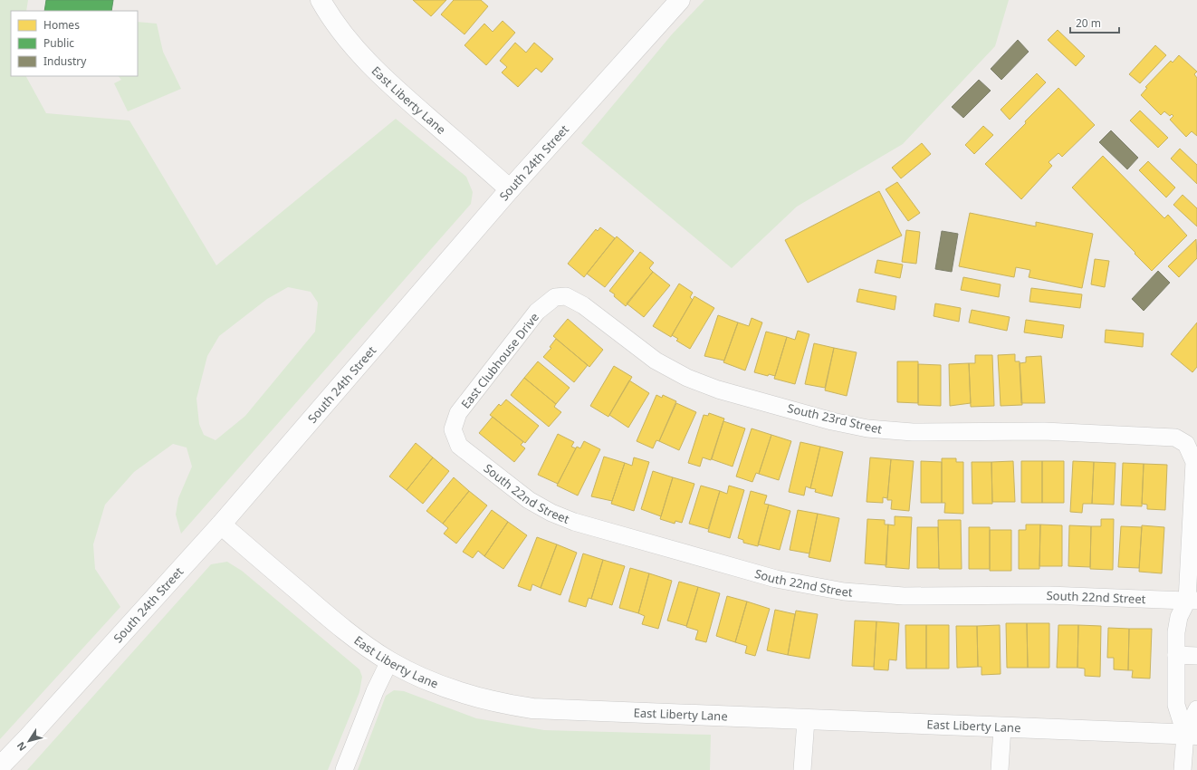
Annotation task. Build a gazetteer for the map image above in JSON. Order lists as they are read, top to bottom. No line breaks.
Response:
{"streets":{"street":["East Liberty Lane","South 24th Street","East Clubhouse Drive","South 23rd Street","South 22nd Street"]},"crossings":[["East Liberty Lane","South 24th Street"],["East Clubhouse Drive","South 23rd Street"],["East Clubhouse Drive","South 22nd Street"],["South 23rd Street","South 22nd Street"]],"legend":["Homes","Public","Industry"],"scale_bar":"20 m","north":"bottom left"}
